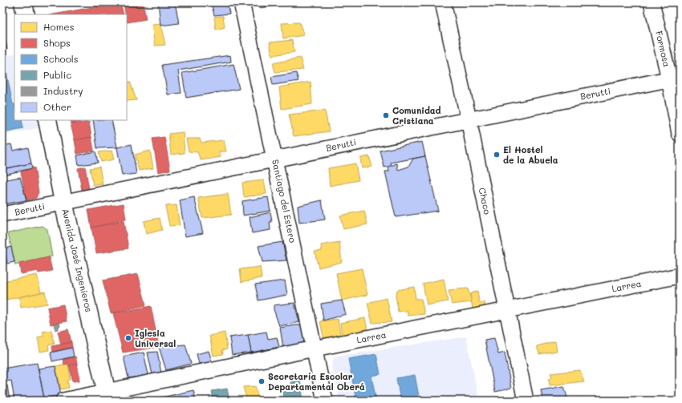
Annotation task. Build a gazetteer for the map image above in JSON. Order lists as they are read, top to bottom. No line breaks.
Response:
{"streets":{"main road":["Avenida José Ingenieros"],"street":["Formosa","Berutti","Santiago del Estero","Chaco","Larrea"]},"crossings":[["Formosa","Berutti"],["Berutti","Santiago del Estero"],["Berutti","Chaco"],["Berutti","Avenida José Ingenieros"],["Santiago del Estero","Larrea"],["Chaco","Larrea"],["Avenida José Ingenieros","Larrea"]],"places":["Comunidad Cristiana","El Hostel de la Abuela","Iglesia Universal","Secretaría Escolar Departamental Oberá"],"legend":["Homes","Shops","Schools","Public","Industry","Other"]}
